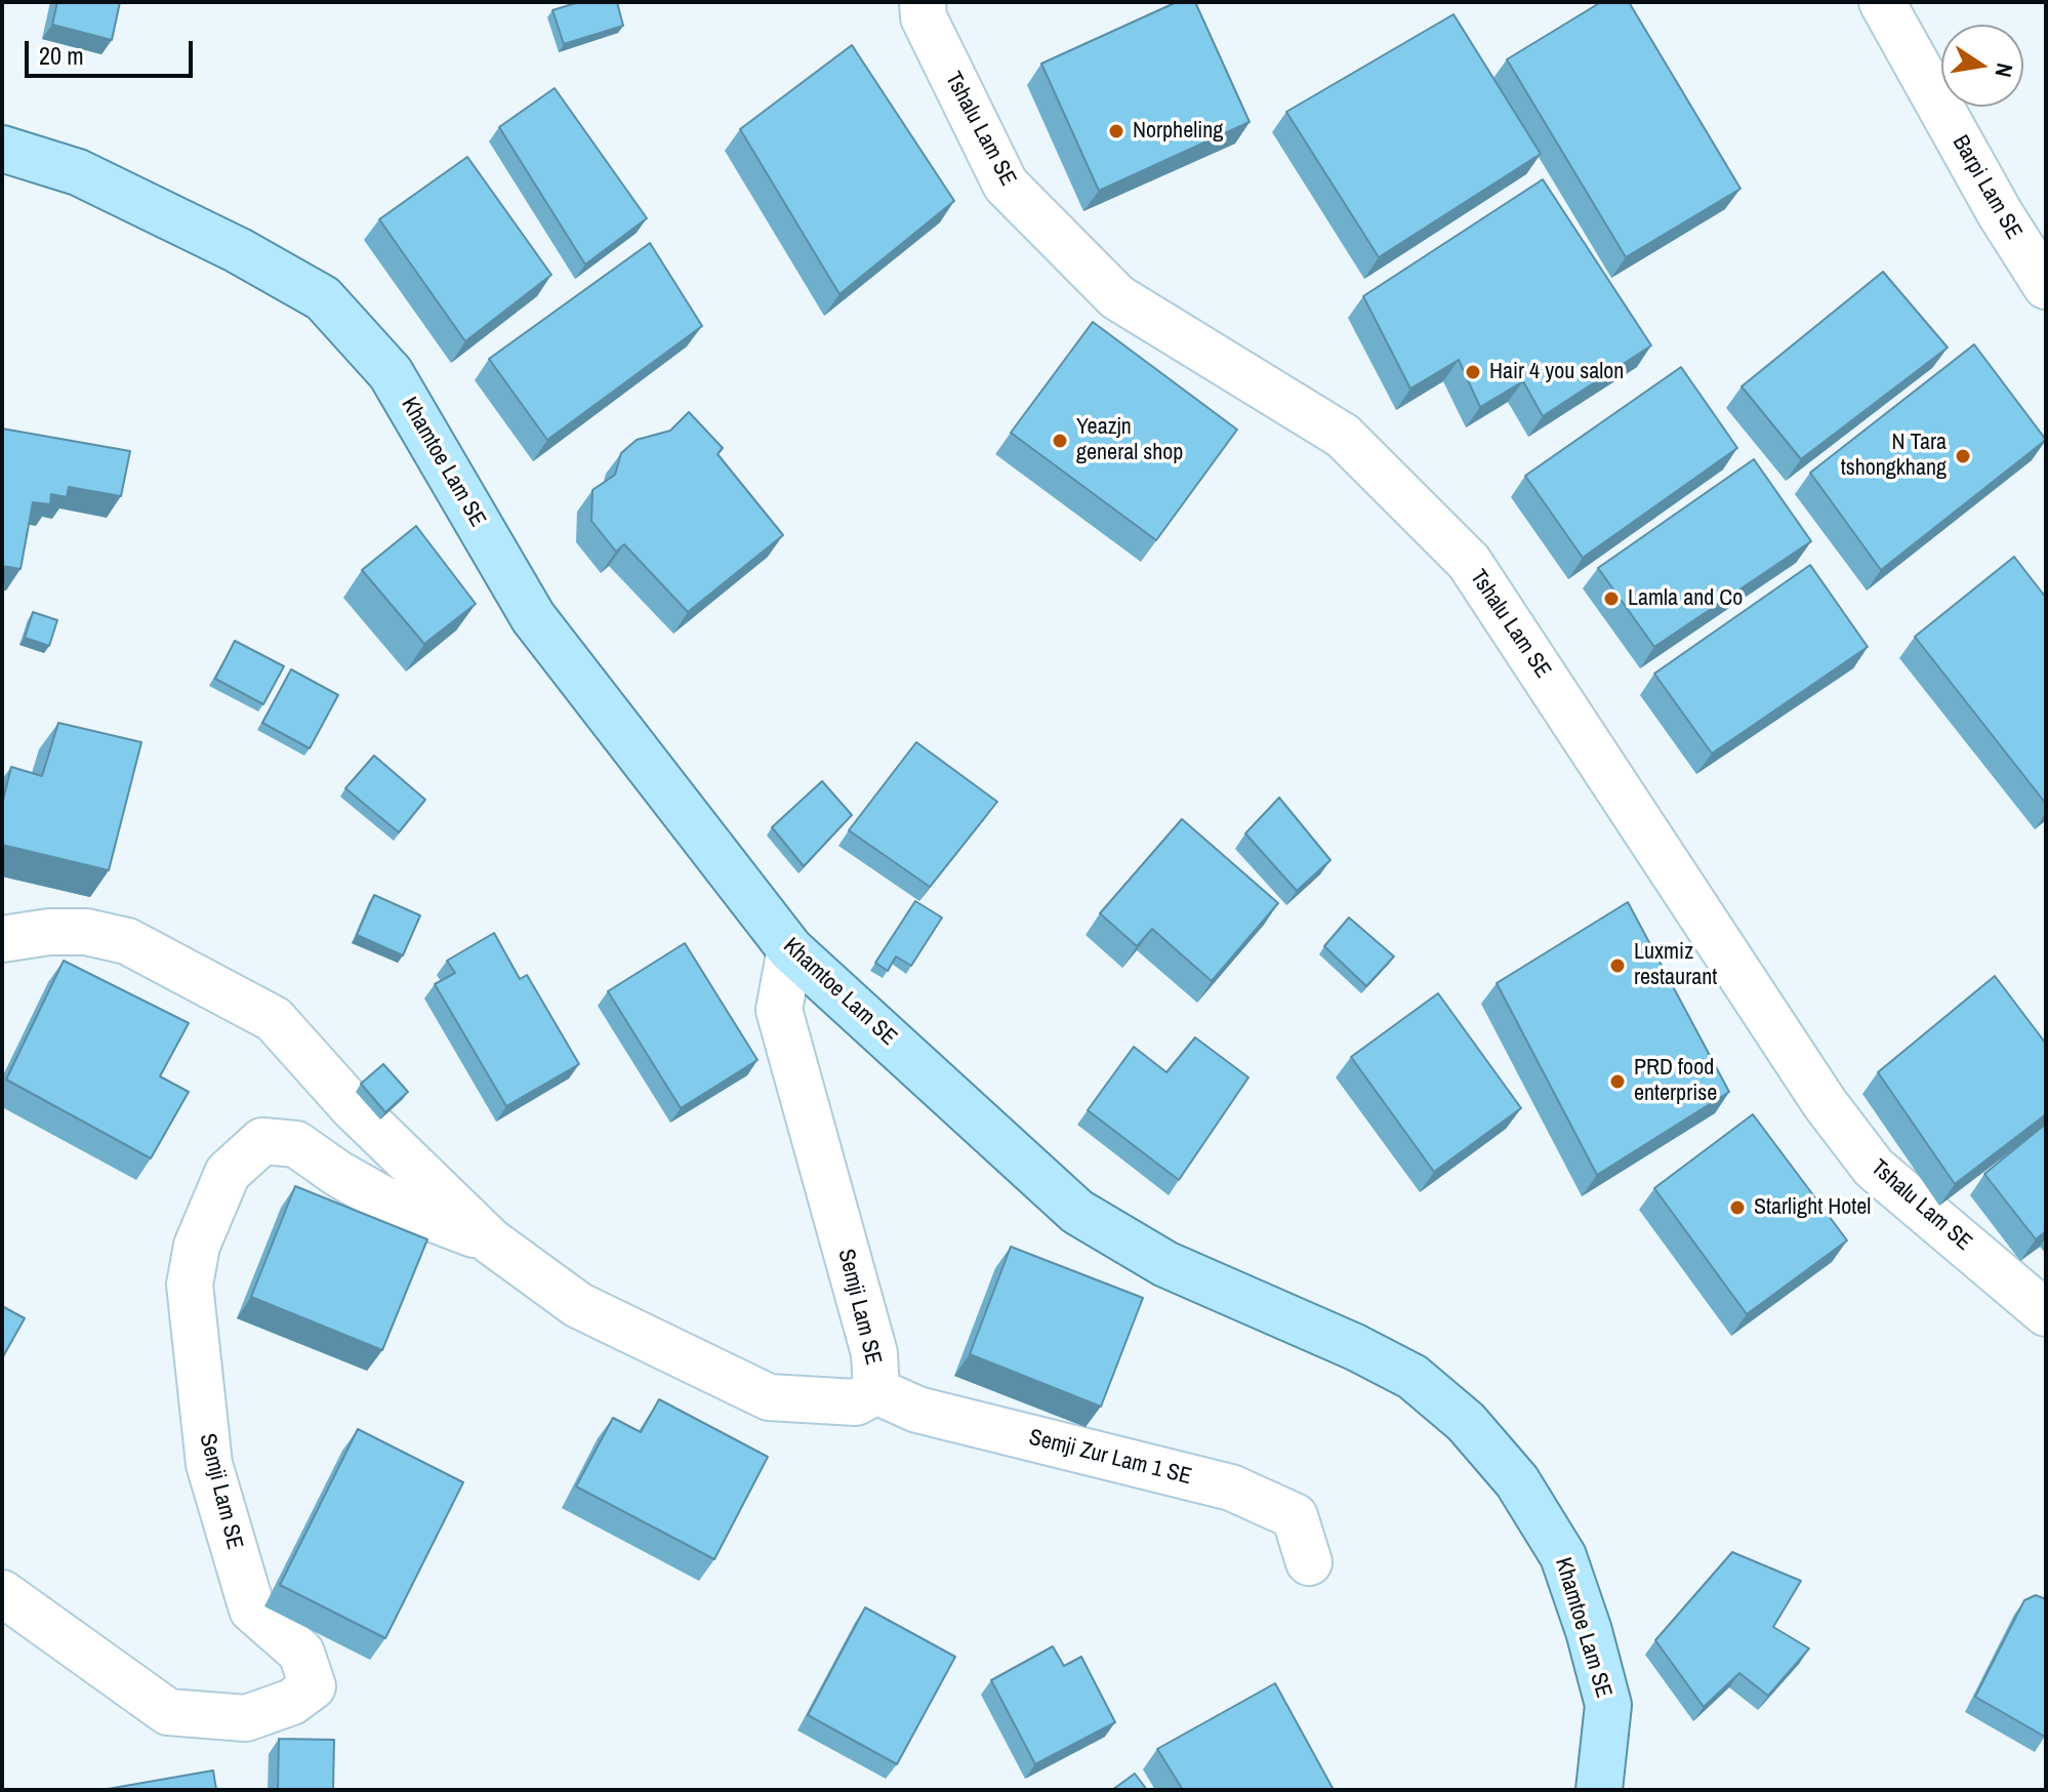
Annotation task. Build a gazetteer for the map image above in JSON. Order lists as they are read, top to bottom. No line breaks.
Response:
{"streets":{"main road":["Khamtoe Lam SE"],"street":["Tshalu Lam SE","Barpi Lam SE","Semji Lam SE","Semji Zur Lam 1 SE"]},"crossings":[["Khamtoe Lam SE","Semji Lam SE"],["Semji Lam SE","Semji Zur Lam 1 SE"]],"places":["Norpheling","Hair 4 you salon","Yeazjn general shop","N Tara tshongkhang","Lamla and Co","Luxmiz restaurant","PRD food enterprise","Starlight Hotel"],"scale_bar":"20 m","north":"right"}
